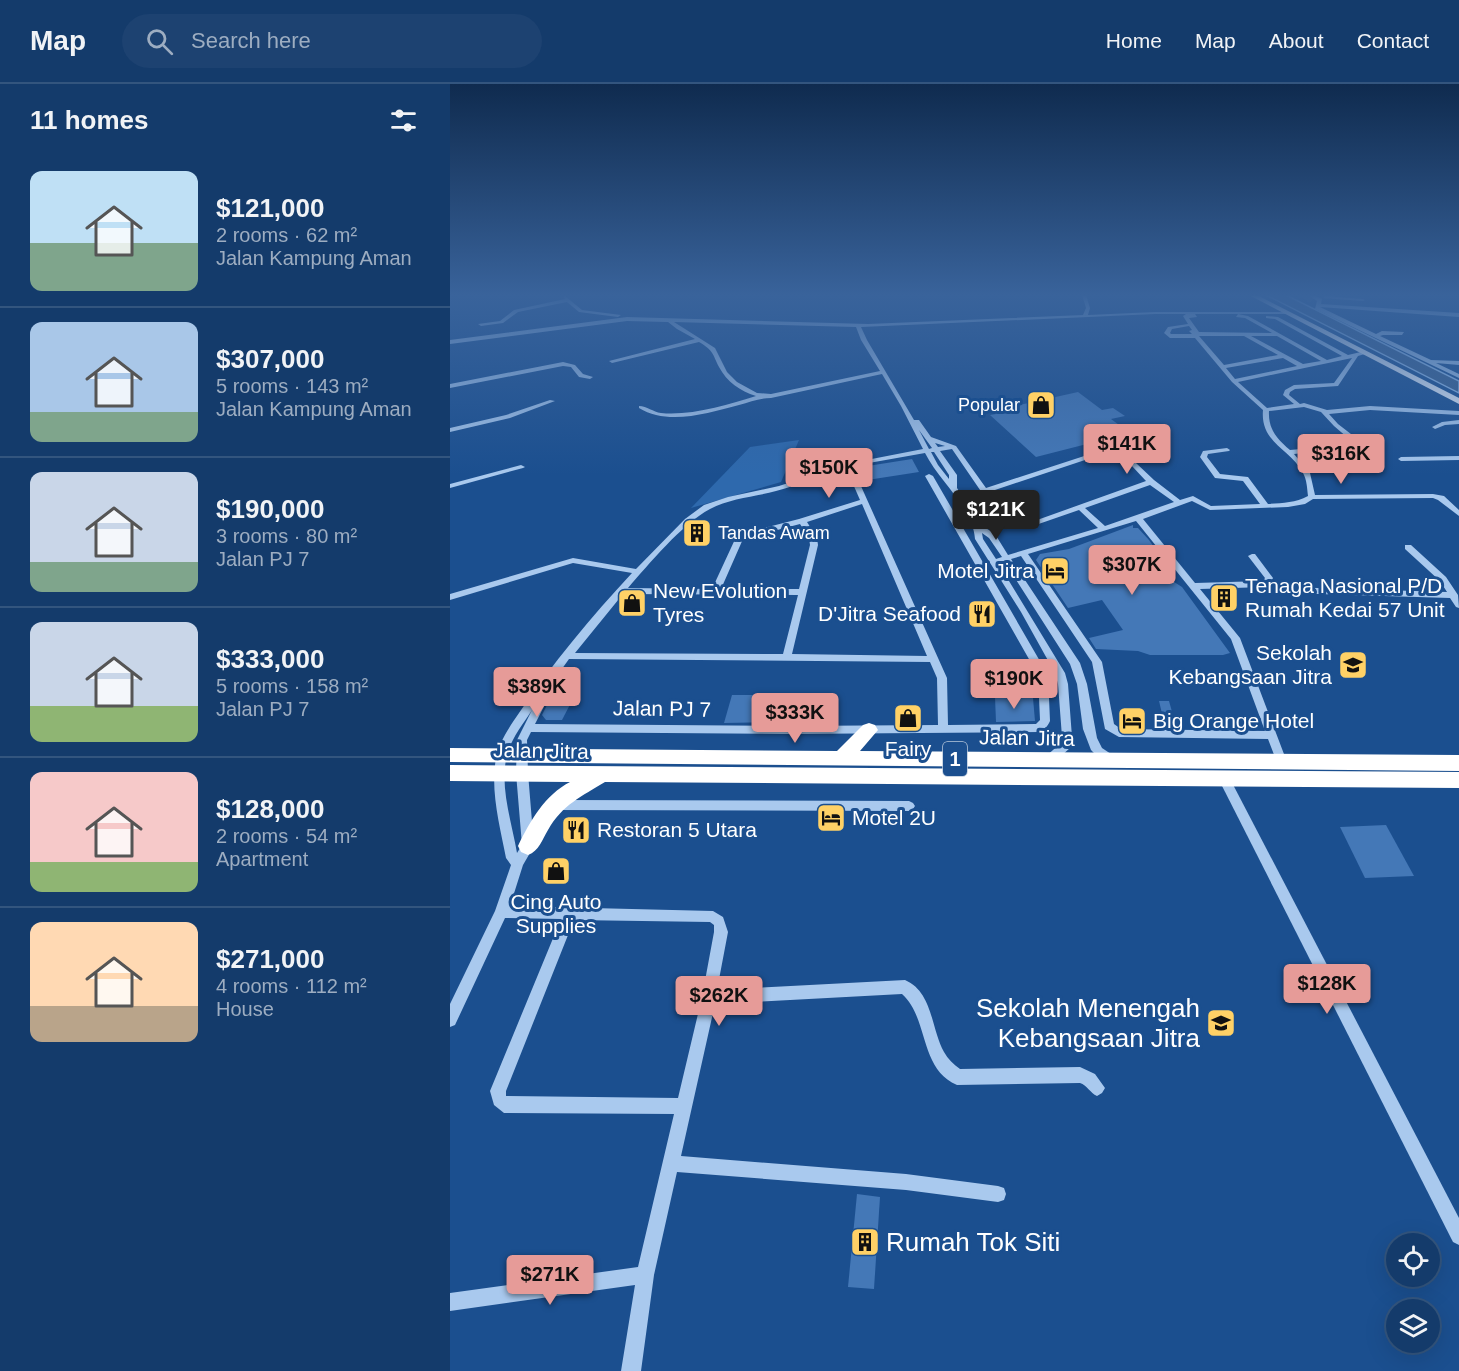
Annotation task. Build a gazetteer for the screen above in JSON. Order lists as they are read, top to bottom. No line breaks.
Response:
{"streets":{"highway":["Jalan Jitra","1"],"street":["Jalan PJ 7"]},"places":{"shop":["Popular","New Evolution Tyres","Fairy","Cing Auto Supplies"],"building":["Tandas Awam","Tenaga Nasional P/D Rumah Kedai 57 Unit","Rumah Tok Siti"],"hotel":["Motel Jitra","Big Orange Hotel","Motel 2U"],"restaurant":["D'Jitra Seafood","Restoran 5 Utara"],"school or university":["Sekolah Kebangsaan Jitra","Sekolah Menengah Kebangsaan Jitra"]},"page":{"header":"Map","search":"Search here","nav":["Home","Map","About","Contact"],"heading":"11 homes","list":[{"name":"$121,000","note":"2 rooms · 62 m² · Jalan Kampung Aman"},{"name":"$307,000","note":"5 rooms · 143 m² · Jalan Kampung Aman"},{"name":"$190,000","note":"3 rooms · 80 m² · Jalan PJ 7"},{"name":"$333,000","note":"5 rooms · 158 m² · Jalan PJ 7"},{"name":"$128,000","note":"2 rooms · 54 m² · Apartment"},{"name":"$271,000","note":"4 rooms · 112 m² · House"}],"price":["$141K","$316K","$150K","$121K","$307K","$190K","$389K","$333K","$128K","$262K","$271K"]}}
